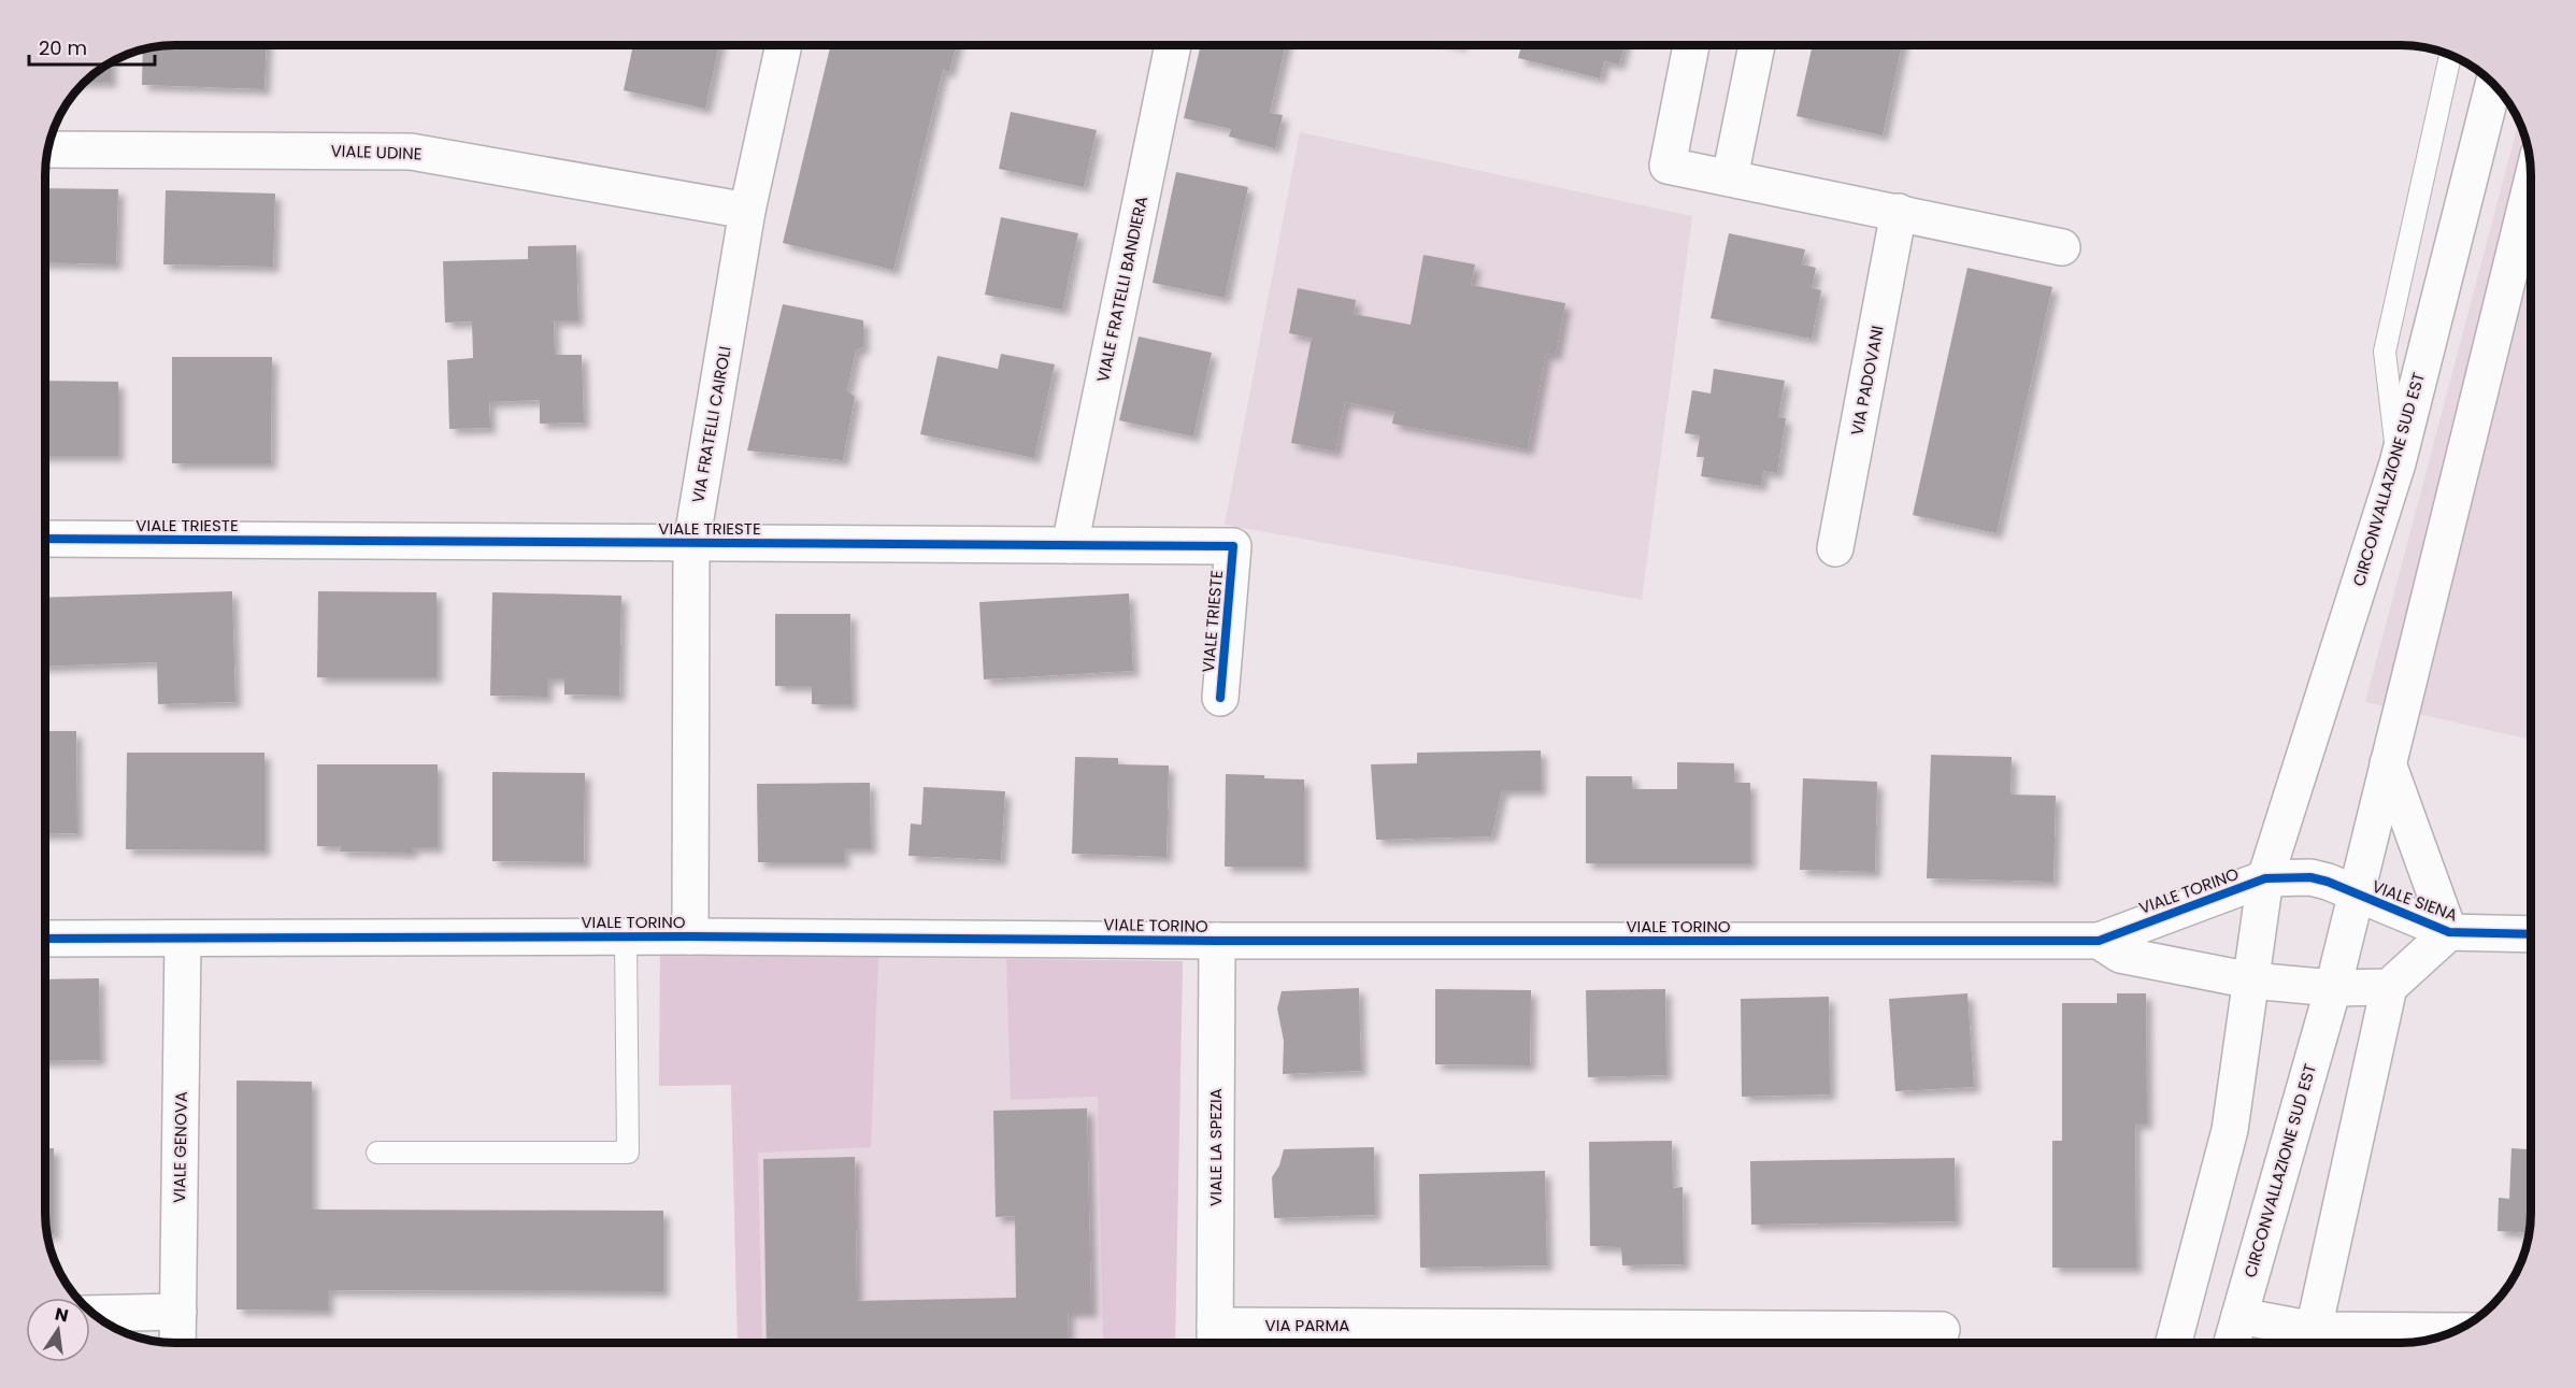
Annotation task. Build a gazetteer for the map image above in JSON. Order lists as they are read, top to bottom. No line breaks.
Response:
{"streets":{"street":["VIALE UDINE","VIALE FRATELLI BANDIERA","VIA PADOVANI","VIA FRATELLI CAIROLI","CIRCONVALLAZIONE SUD EST","VIALE TRIESTE","VIALE TORINO","VIALE SIENA","VIALE GENOVA","VIALE LA SPEZIA","VIA PARMA"]},"crossings":[["VIALE UDINE","VIA FRATELLI CAIROLI"],["VIALE FRATELLI BANDIERA","VIALE TRIESTE"],["VIA FRATELLI CAIROLI","VIALE TRIESTE"],["VIA FRATELLI CAIROLI","VIALE TORINO"],["CIRCONVALLAZIONE SUD EST","VIALE TORINO"],["CIRCONVALLAZIONE SUD EST","VIALE SIENA"],["VIALE TORINO","VIALE GENOVA"],["VIALE TORINO","VIALE LA SPEZIA"],["VIALE LA SPEZIA","VIA PARMA"]],"scale_bar":"20 m","north":"top"}
